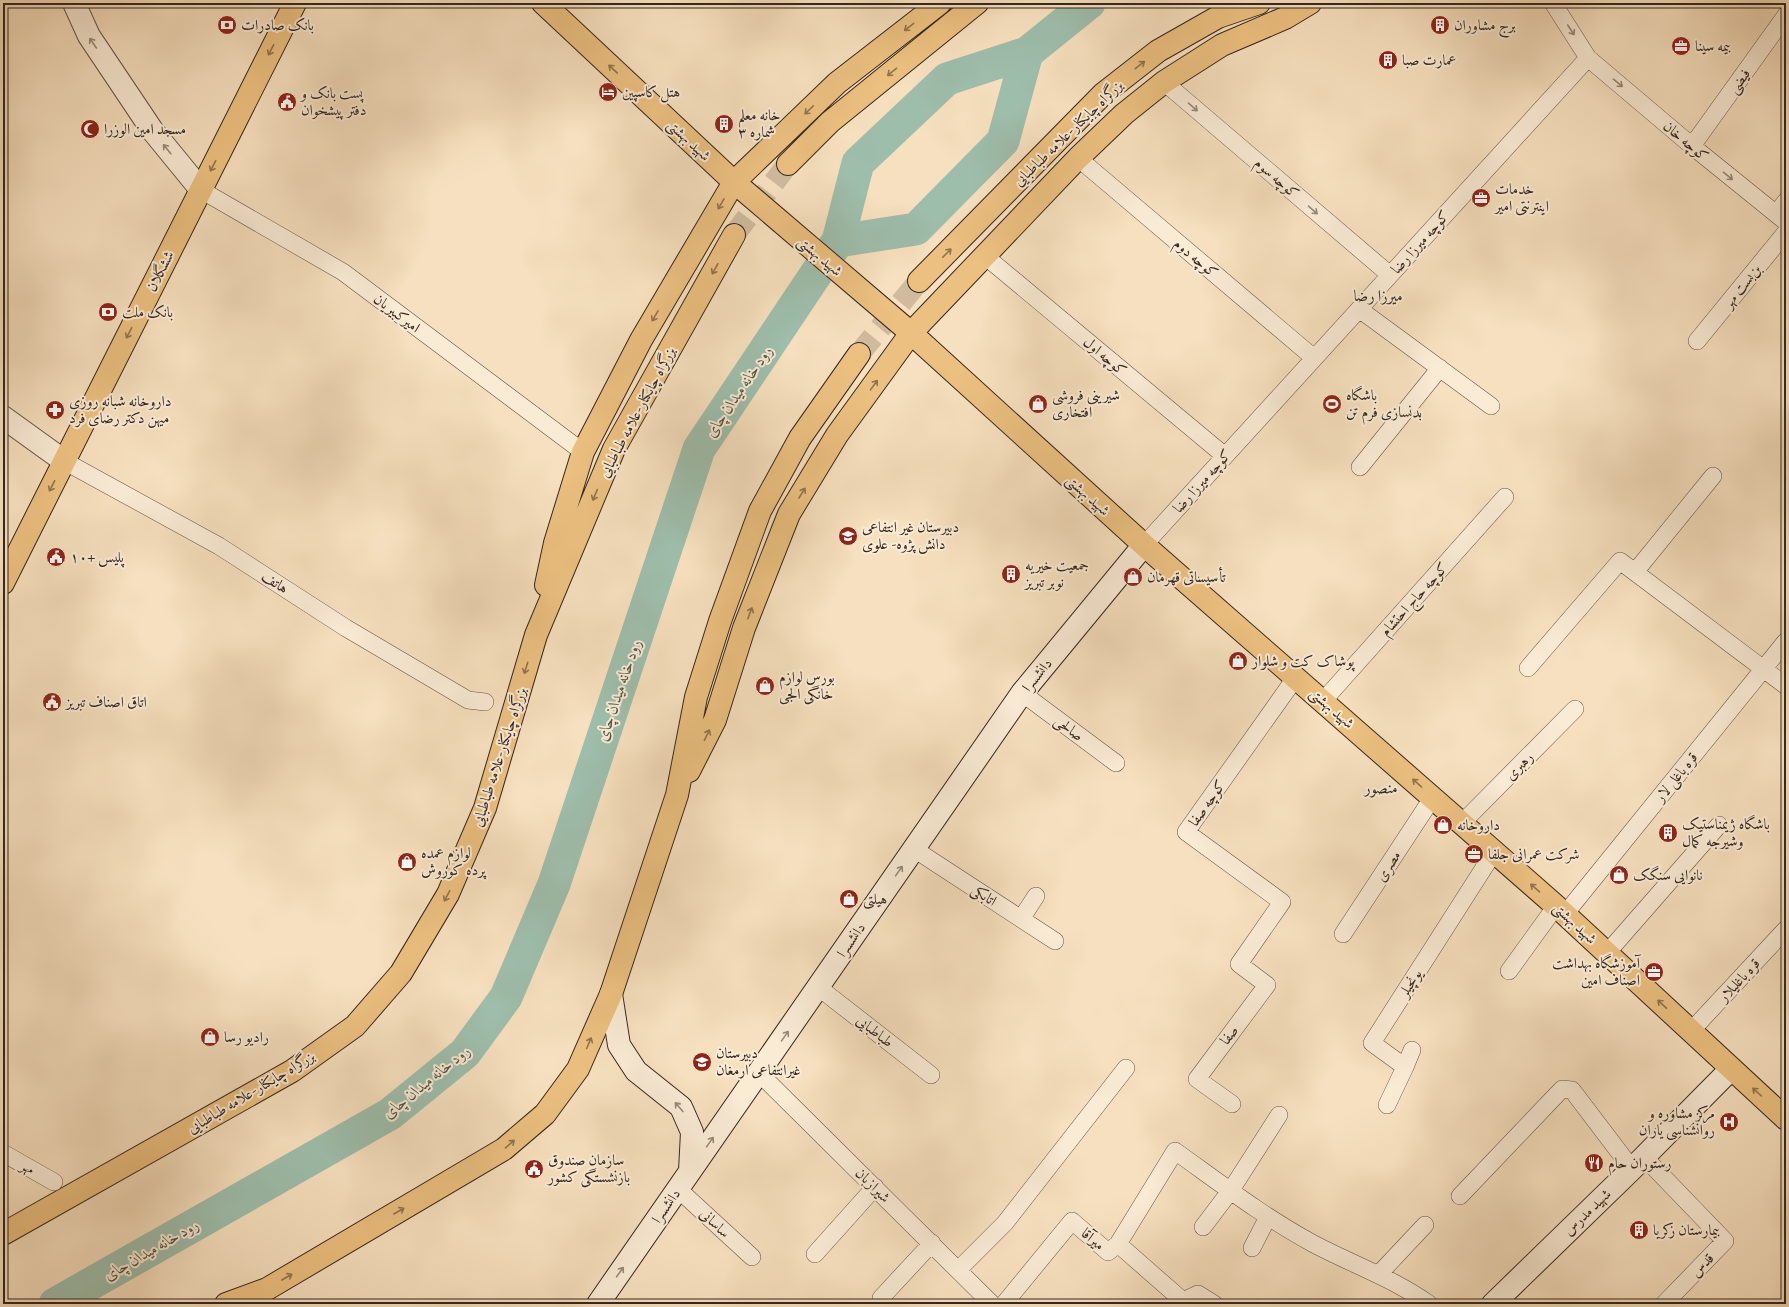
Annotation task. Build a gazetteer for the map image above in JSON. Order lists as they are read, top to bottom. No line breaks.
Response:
{"streets":{"main road":["بزرگراه چایکنار-علامه طباطبایی","شهید بهشتى","شهید بهشتی","ششگلان","دانشسرا","شهید مدرس"],"street":["فیضی","کوچه خان","کوچه سوم","کوچه میرزا رضا","کوچه دوم","بن‌بست مهر","امیرکبیریان","کوچه اول","هاتف","کوچه حاج احتشام","صالحی","رهبری","قره باغلی لار","کوچه صفا","مصری","اتابکی","قره باغلیلار","یونچیلر","طباطبایی","صفا","مهر","شیرازبان","ساسانی","میرآقا","قدس"]},"crossings":[["فیضی","کوچه خان"],["شهید بهشتى","کوچه میرزا رضا"],["شهید بهشتى","شهید بهشتی"],["شهید بهشتى","کوچه حاج احتشام"],["شهید بهشتى","دانشسرا"],["شهید بهشتى","رهبری"],["شهید بهشتى","قره باغلی لار"],["شهید بهشتى","کوچه صفا"],["شهید بهشتى","مصری"],["شهید بهشتى","قره باغلیلار"],["شهید بهشتى","یونچیلر"],["شهید بهشتى","شهید مدرس"],["کوچه خان","کوچه میرزا رضا"],["کوچه سوم","کوچه میرزا رضا"],["کوچه میرزا رضا","کوچه دوم"],["کوچه میرزا رضا","کوچه اول"],["کوچه میرزا رضا","دانشسرا"],["ششگلان","امیرکبیریان"],["ششگلان","هاتف"],["دانشسرا","صالحی"],["دانشسرا","اتابکی"],["دانشسرا","طباطبایی"],["دانشسرا","شیرازبان"],["دانشسرا","ساسانی"],["کوچه صفا","صفا"],["شهید مدرس","قدس"]],"one_way":["شهید بهشتى","کوچه خان","کوچه سوم","ششگلان"],"districts":["میرزا رضا","منصور"],"water":["رود خانه میدان چای"],"places":{"bank":["بانک صادرات","بانک ملت"],"building":["برج مشاوران","عمارت صبا","خانه معلم شماره ۳","جمعیت خیریه نوبر تبریز","باشگاه ژیمناستیک وشیرجه کمال","بیمارستان زکریا"],"office":["بیمه سینا","خدمات اینترنتی امیر","شرکت عمرانی جلفا","آموزشگاه بهداشت اصناف امین"],"hotel":["هتل کاسپین"],"public building":["پست بانک و دفتر پیشخوان","پلیس +۱۰","اتاق اصناف تبریز","سازمان صندوق بازنشستگی کشور"],"mosque":["مسجد امین الوزرا"],"shop":["شیرینی فروشی افتخاری","تأسیساتی قهرمان","پوشاک کت و شلوار","بورس لوازم خانگی الجی","داروخانه","لوازم عمده پرده کوروش","نانوایی سنگک","هیلتی","رادیو رسا"],"sports":["باشگاه بدنسازی فرم تن"],"pharmacy":["داروخانه شبانه روزی میهن دکتر رضای فرد"],"school or university":["دبیرستان غیر انتفاعی دانش پژوه- علوی","دبیرستان غیرانتفاعی ارمغان"],"hospital":["مرکز مشاوره و روانشناسی یاران"],"restaurant":["رستوران حام"]}}
